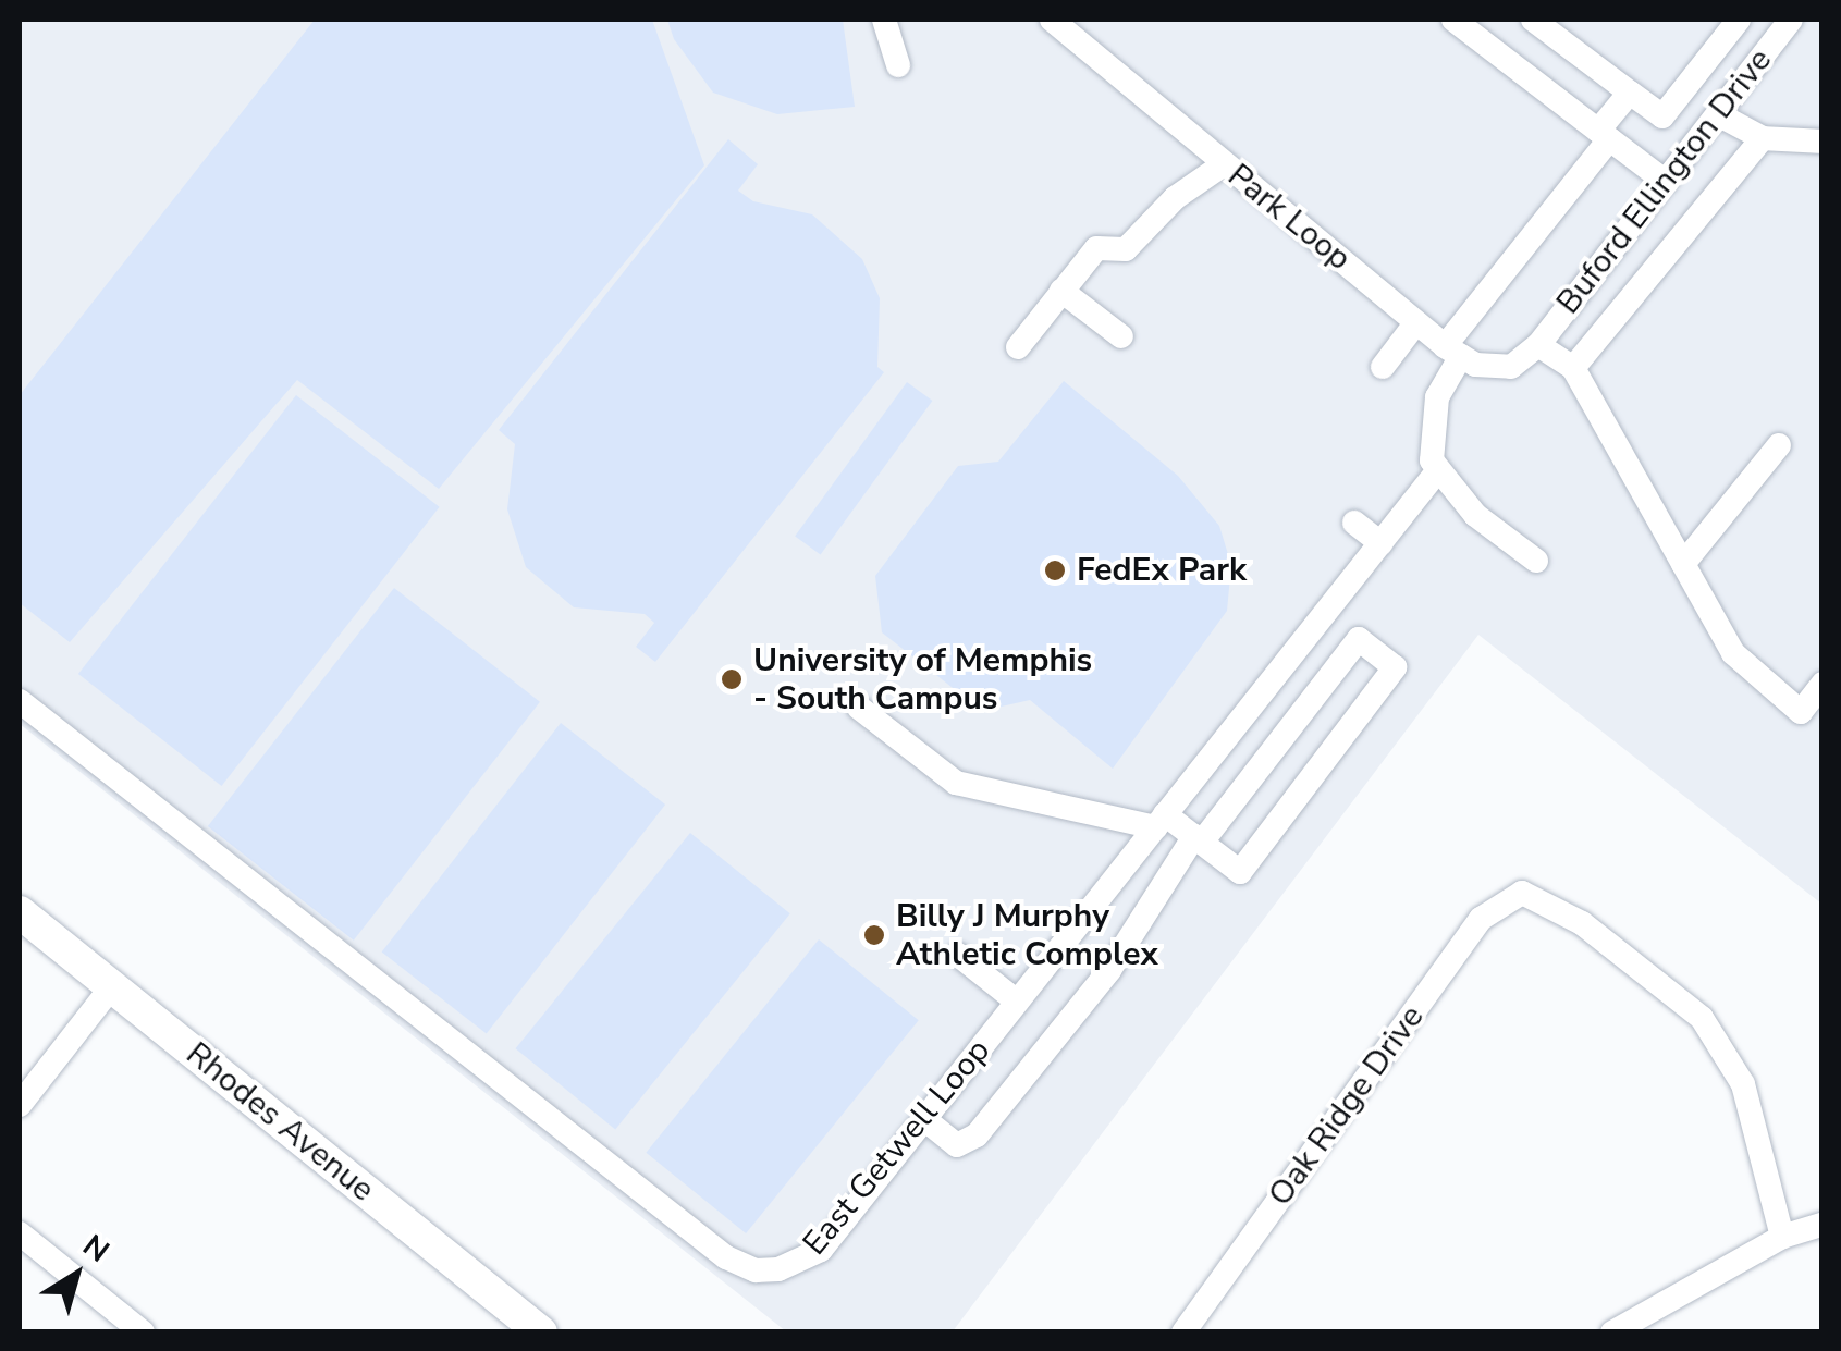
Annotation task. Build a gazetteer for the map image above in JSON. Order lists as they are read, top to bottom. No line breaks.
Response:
{"streets":{"main road":["Rhodes Avenue"],"street":["Buford Ellington Drive","Park Loop","Oak Ridge Drive","East Getwell Loop"]},"places":["FedEx Park","University of Memphis - South Campus","Billy J Murphy Athletic Complex"],"north":"top right"}
